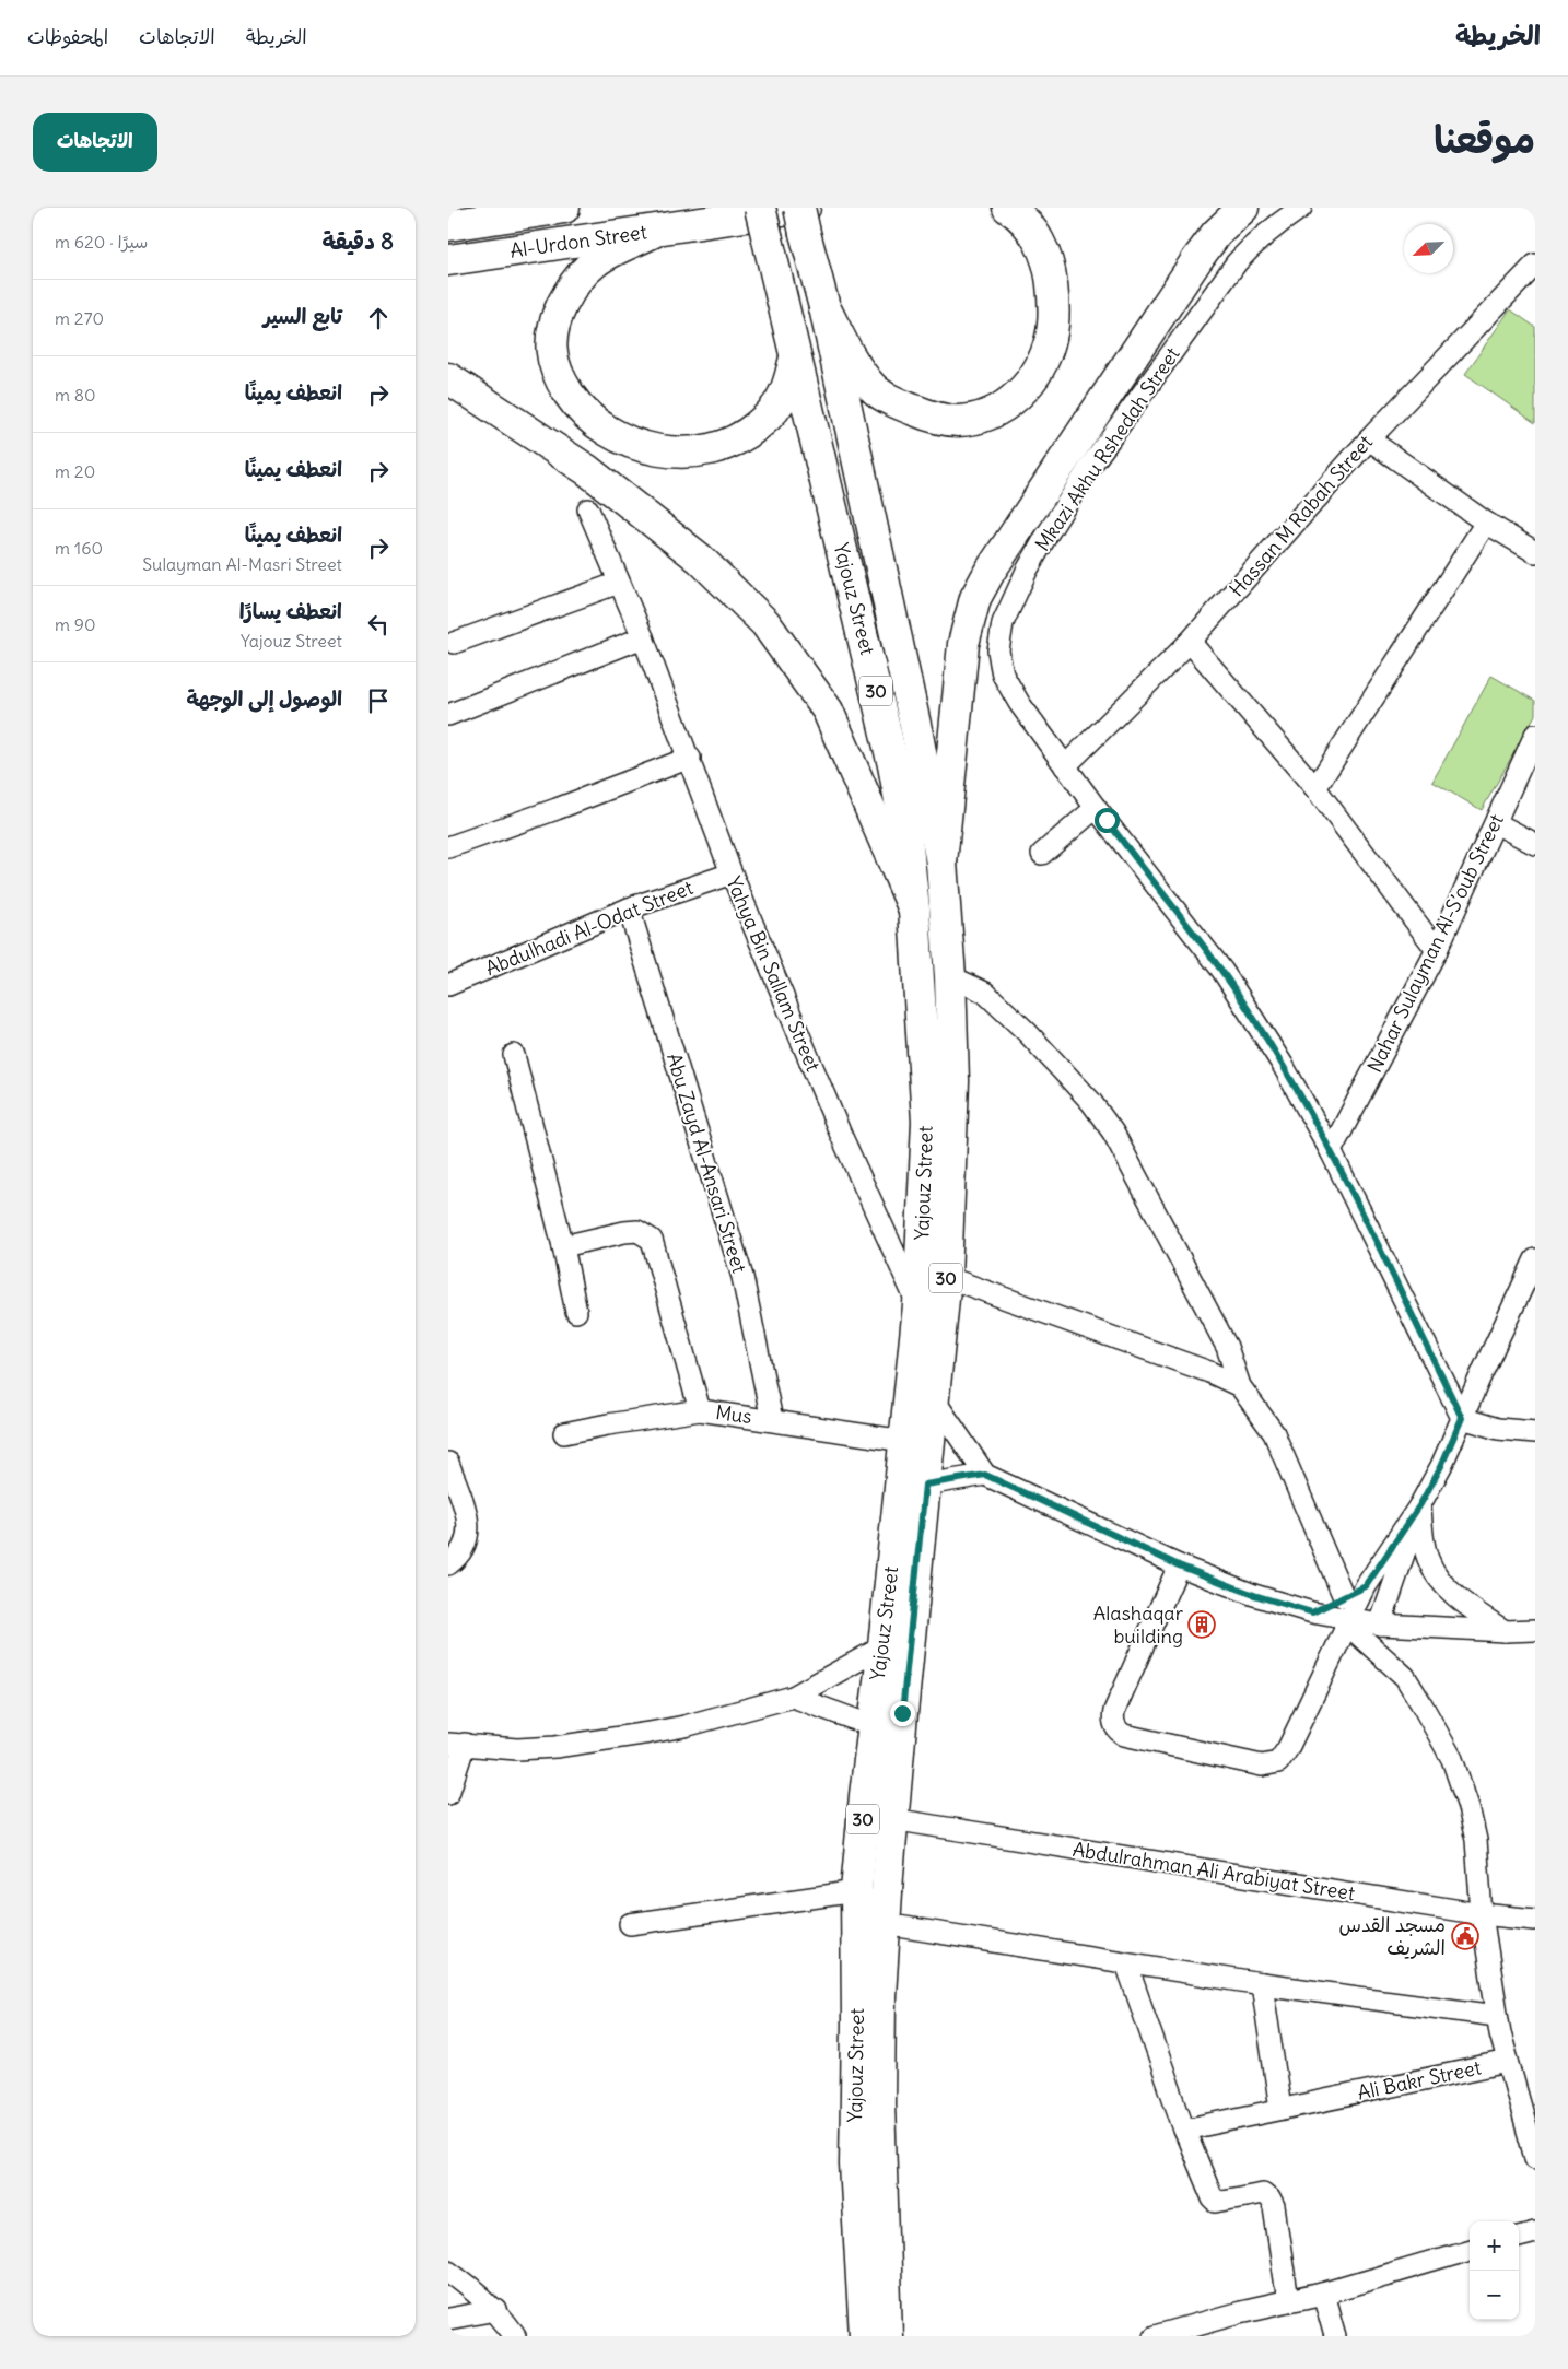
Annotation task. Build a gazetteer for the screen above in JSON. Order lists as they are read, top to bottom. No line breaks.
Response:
{"streets":{"main road":["Al-Urdon Street","Yajouz Street","30"],"street":["Mkazi Akhu Rshedah Street","Hassan M Rabah Street","Abdulhadi Al-Odat Street","Nahar Sulayman Al-S’oub Street","Yahya Bin Sallam Street","Abu Zayd Al-Ansari Street","Mus","Abdulrahman Ali Arabiyat Street","Ali Bakr Street"]},"crossings":[["Al-Urdon Street","Yajouz Street"],["Mkazi Akhu Rshedah Street","Hassan M Rabah Street"],["Mkazi Akhu Rshedah Street","Nahar Sulayman Al-S’oub Street"],["Yajouz Street","Yahya Bin Sallam Street"],["Yajouz Street","Mus"],["Yajouz Street","Abdulrahman Ali Arabiyat Street"],["Abdulhadi Al-Odat Street","Yahya Bin Sallam Street"],["Abdulhadi Al-Odat Street","Abu Zayd Al-Ansari Street"],["Abu Zayd Al-Ansari Street","Mus"],["Abdulrahman Ali Arabiyat Street","Ali Bakr Street"]],"places":{"building":["Alashaqar building"],"public building":["مسجد القدس الشريف"]},"north":"bottom left","page":{"header":"الخريطة","nav":["الخريطة","الاتجاهات","المحفوظات"],"title":"موقعنا","buttons":"الاتجاهات","heading":["8 دقيقة","سيرًا · 620 m"],"list":[["تابع السير","270 m"],["انعطف يمينًا","80 m"],["انعطف يمينًا","20 m"],["انعطف يمينًا","Sulayman Al-Masri Street","160 m"],["انعطف يسارًا","Yajouz Street","90 m"],"الوصول إلى الوجهة"],"map_buttons":["+","−"]}}
